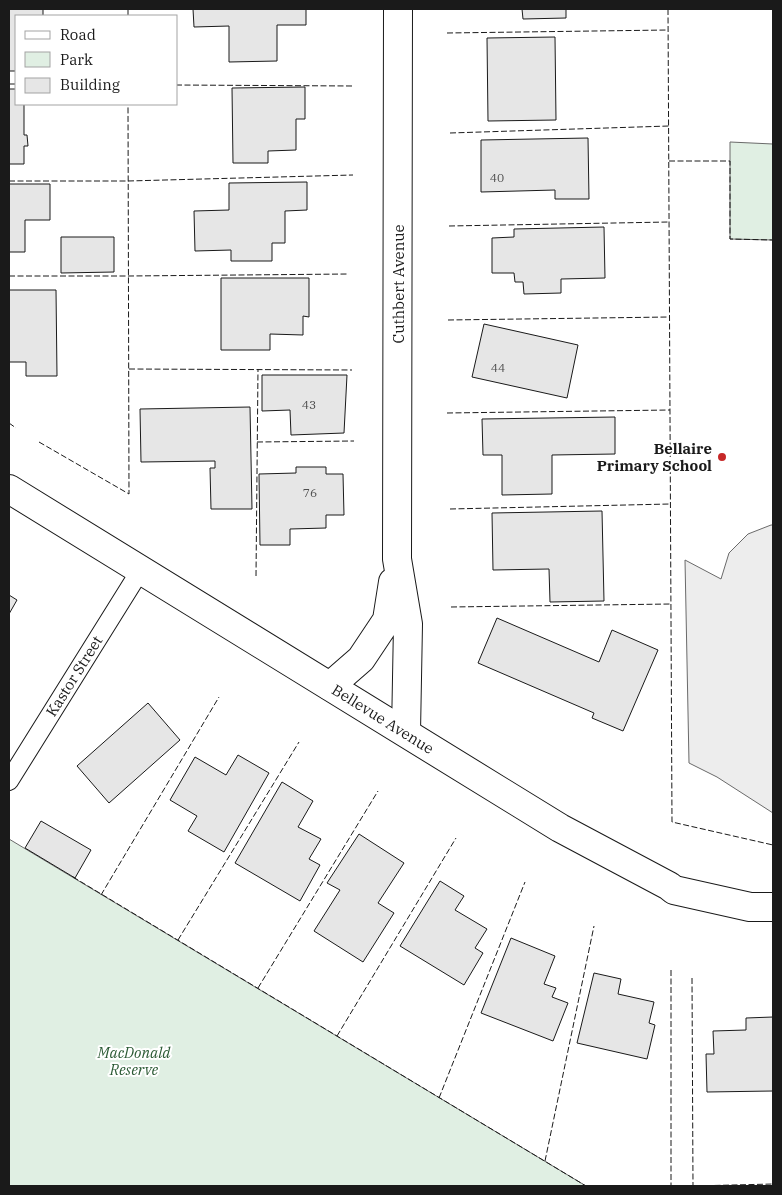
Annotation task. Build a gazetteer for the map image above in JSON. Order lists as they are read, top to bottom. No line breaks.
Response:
{"streets":{"street":["Cuthbert Avenue","Bellevue Avenue"],"lane":["Kastor Street"]},"crossings":[["Cuthbert Avenue","Bellevue Avenue"],["Kastor Street","Bellevue Avenue"]],"parks":["MacDonald Reserve"],"places":["Bellaire Primary School"],"house_numbers":["40","44","43","76"],"legend":["Road","Park","Building"]}
